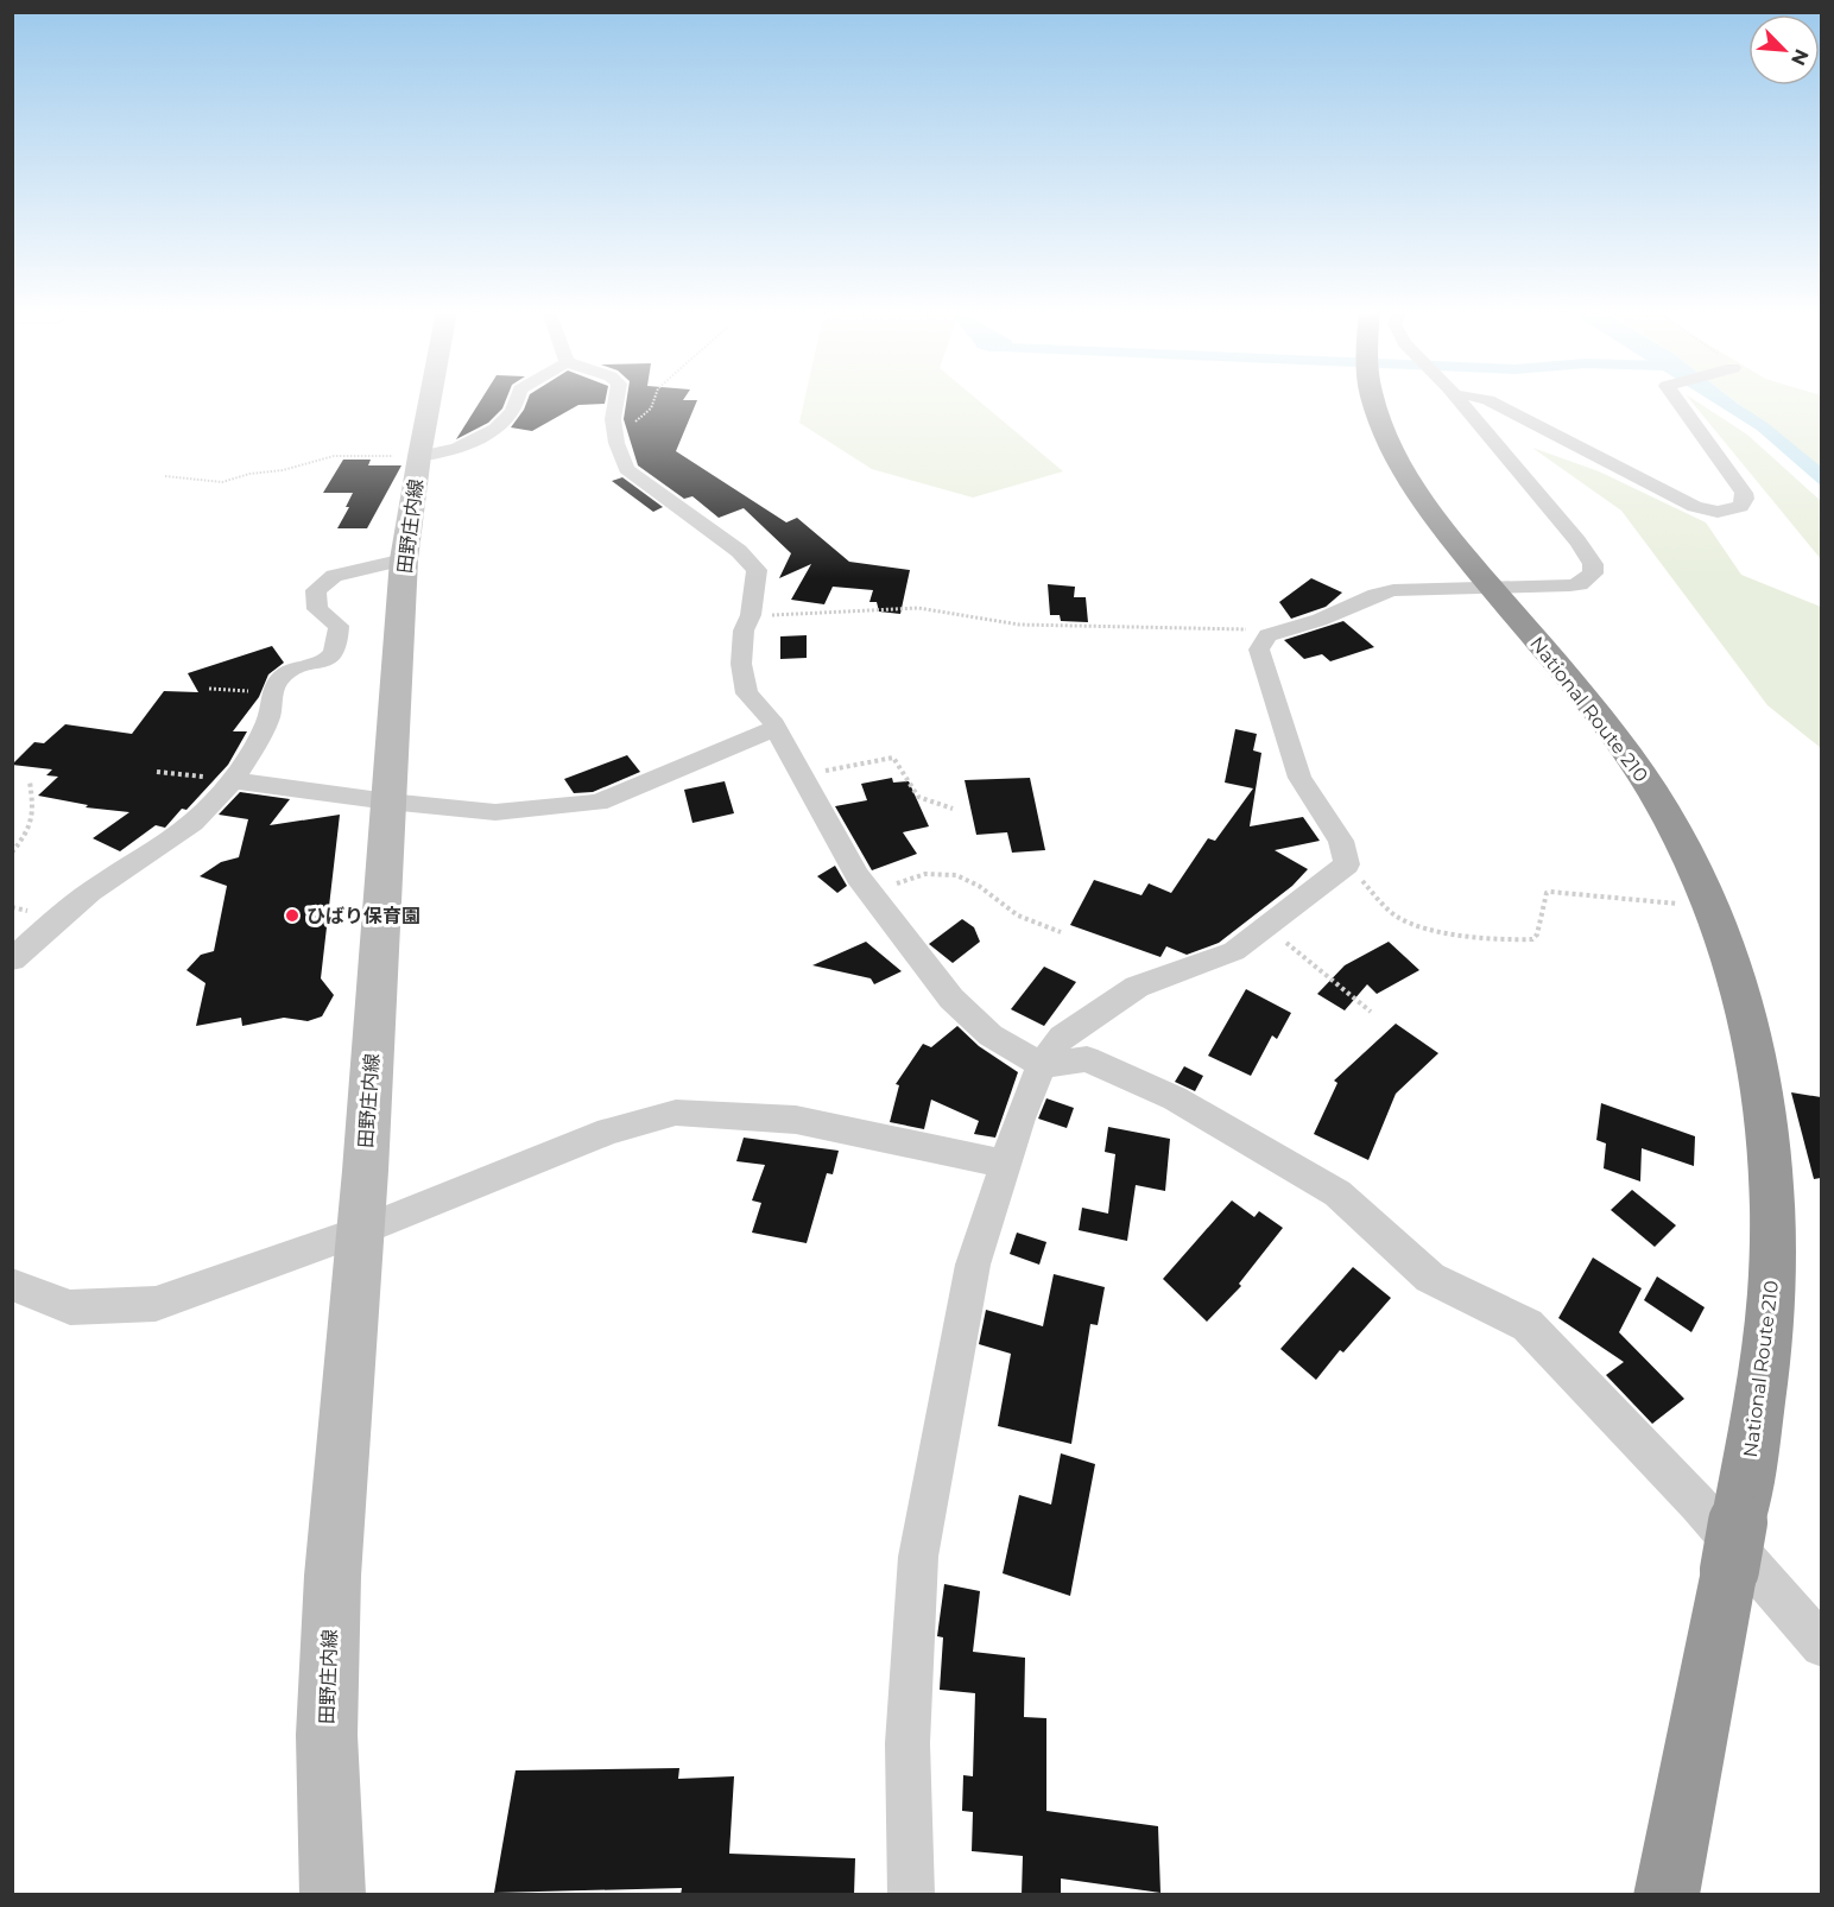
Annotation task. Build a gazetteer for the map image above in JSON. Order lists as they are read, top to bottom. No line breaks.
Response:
{"streets":{"highway":["National Route 210"],"main road":["田野庄内線"]},"places":["ひばり保育園"],"north":"bottom right"}
